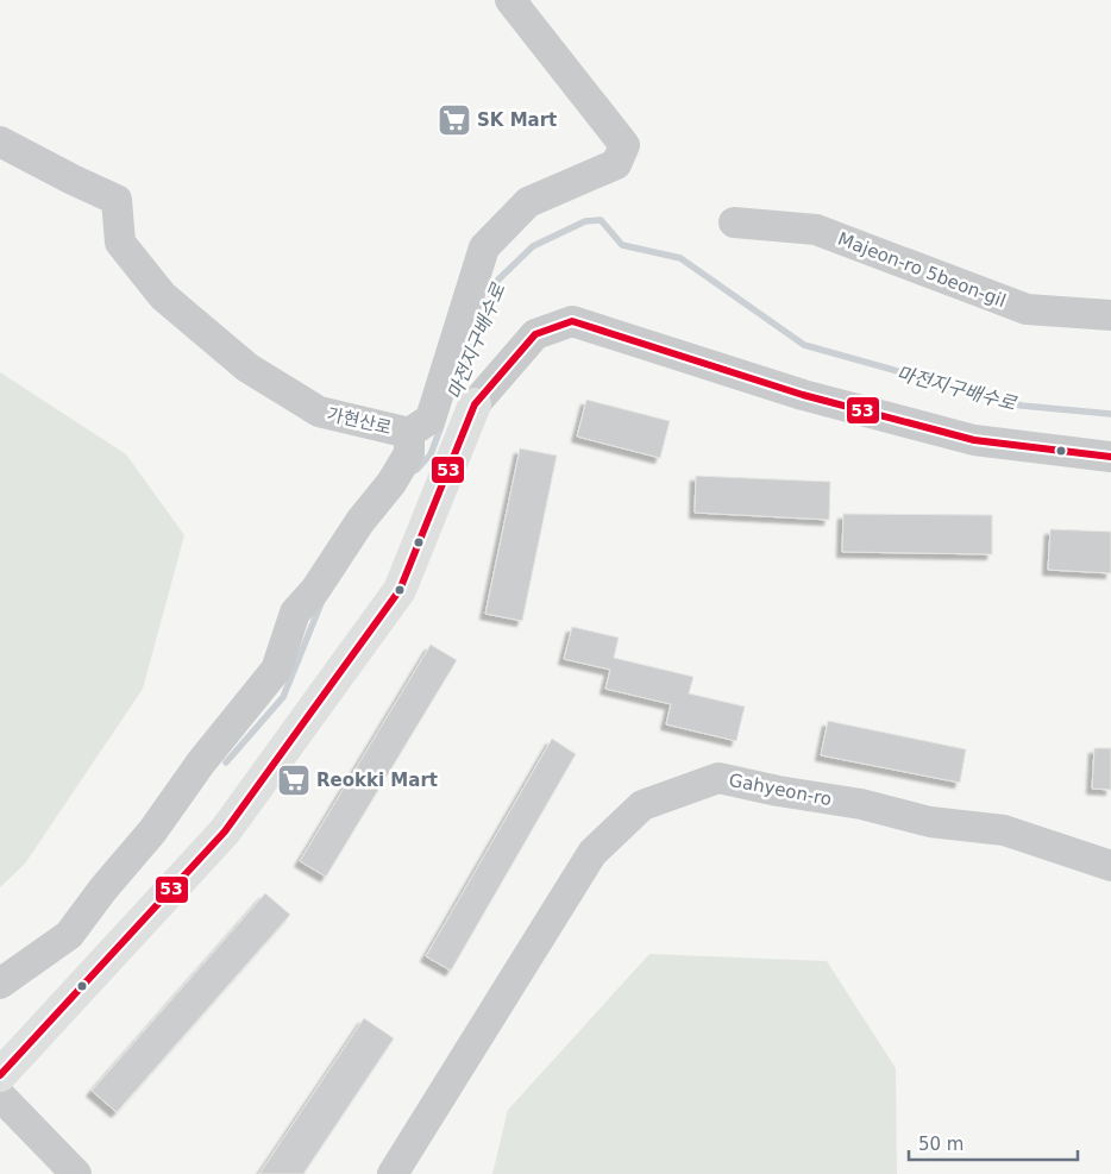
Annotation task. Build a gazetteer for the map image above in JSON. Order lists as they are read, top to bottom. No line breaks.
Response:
{"streets":{"street":["Majeon-ro 5beon-gil","가현산로","Gahyeon-ro"]},"water":["마전지구배수로"],"places":{"supermarket":["SK Mart","Reokki Mart"]},"lines":["transit line 53"],"scale_bar":"50 m"}
